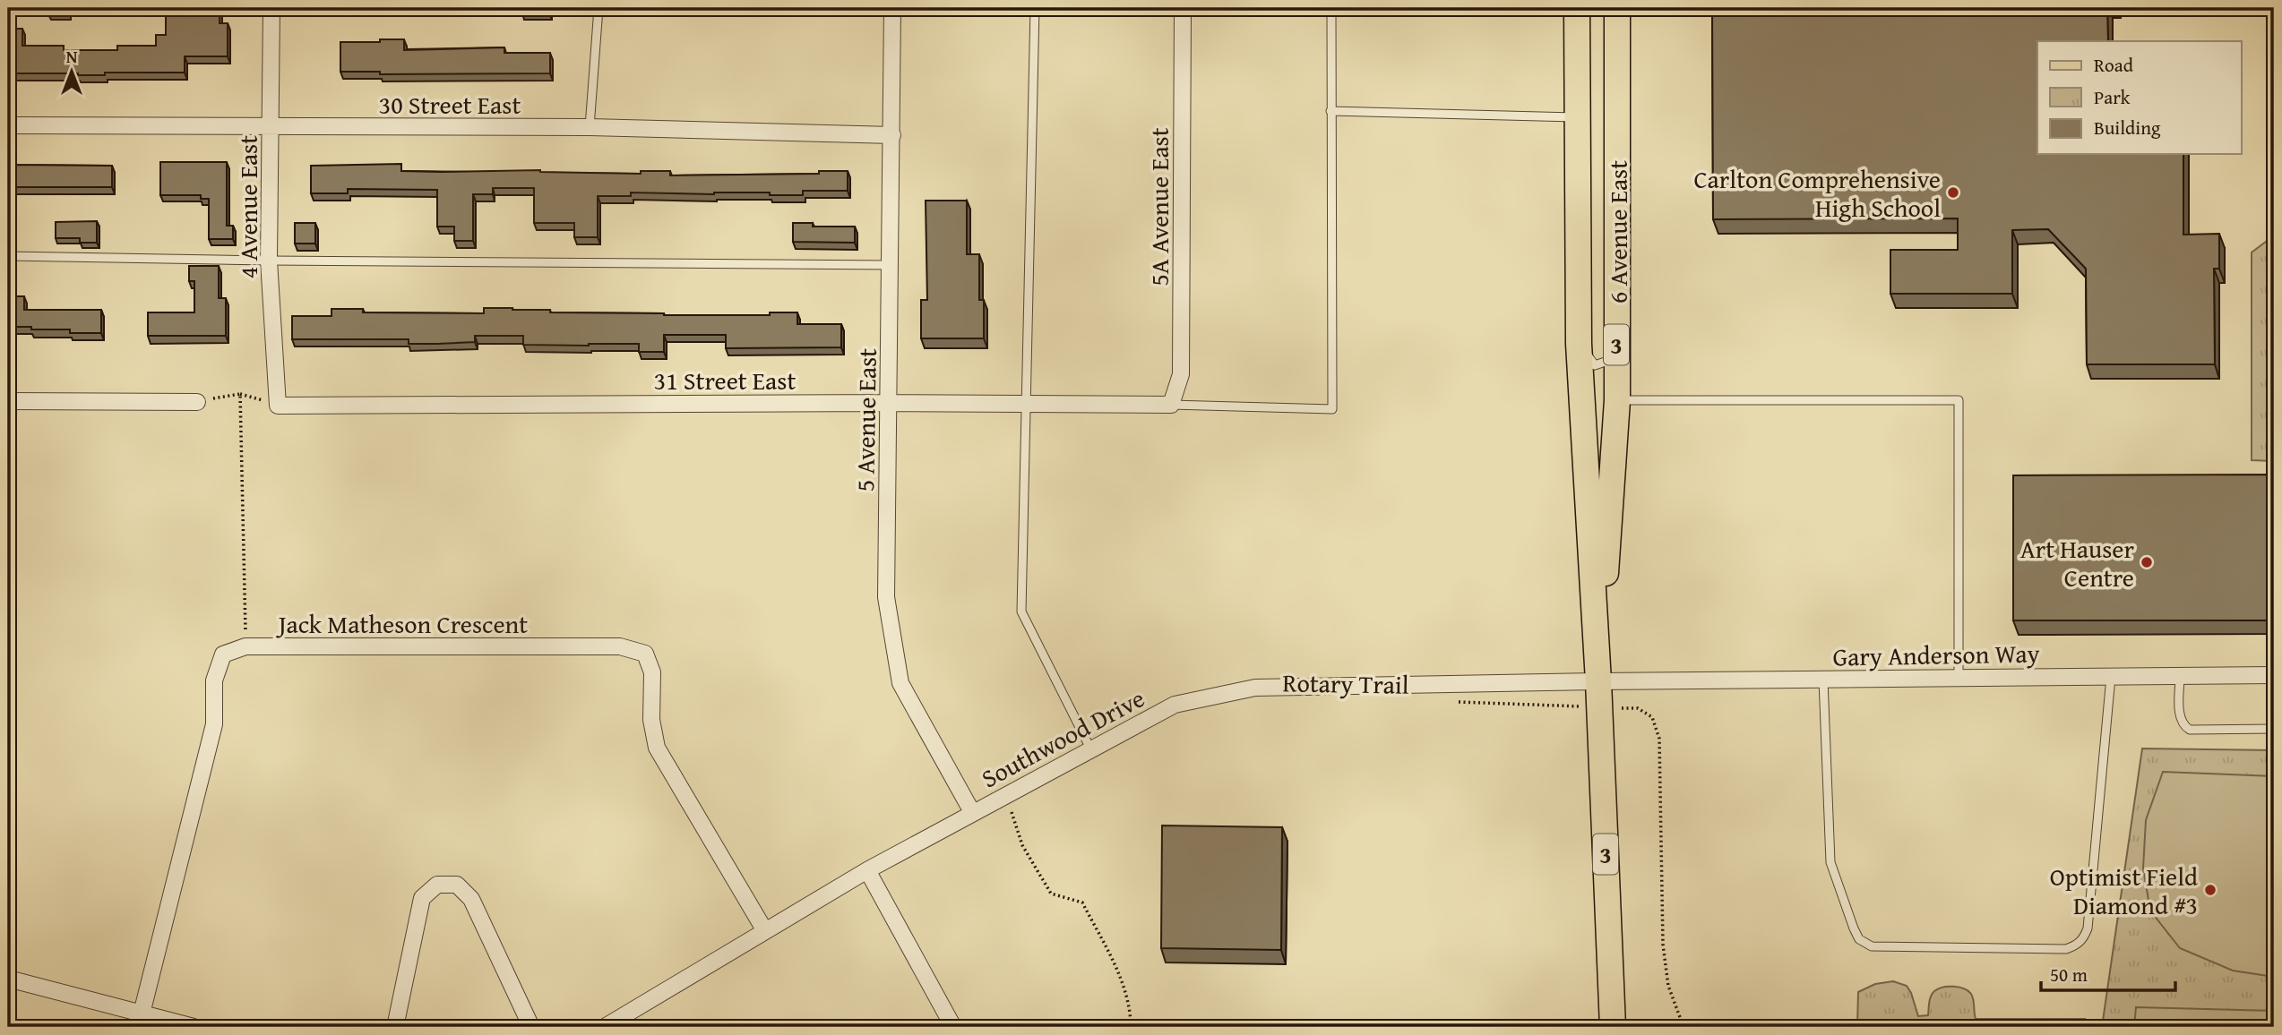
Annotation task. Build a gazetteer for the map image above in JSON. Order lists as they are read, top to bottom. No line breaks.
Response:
{"streets":{"main road":["6 Avenue East","3"],"street":["30 Street East","4 Avenue East","5A Avenue East","31 Street East","5 Avenue East","Jack Matheson Crescent","Gary Anderson Way","Southwood Drive"]},"crossings":[["30 Street East","4 Avenue East"],["30 Street East","5 Avenue East"],["4 Avenue East","31 Street East"],["5A Avenue East","31 Street East"],["6 Avenue East","Gary Anderson Way"],["6 Avenue East","Southwood Drive"],["31 Street East","5 Avenue East"],["5 Avenue East","Southwood Drive"],["Jack Matheson Crescent","Southwood Drive"],["Gary Anderson Way","Southwood Drive"]],"places":["Carlton Comprehensive High School","Art Hauser Centre","Optimist Field Diamond #3"],"legend":["Road","Park","Building"],"scale_bar":"50 m","north":"top"}
